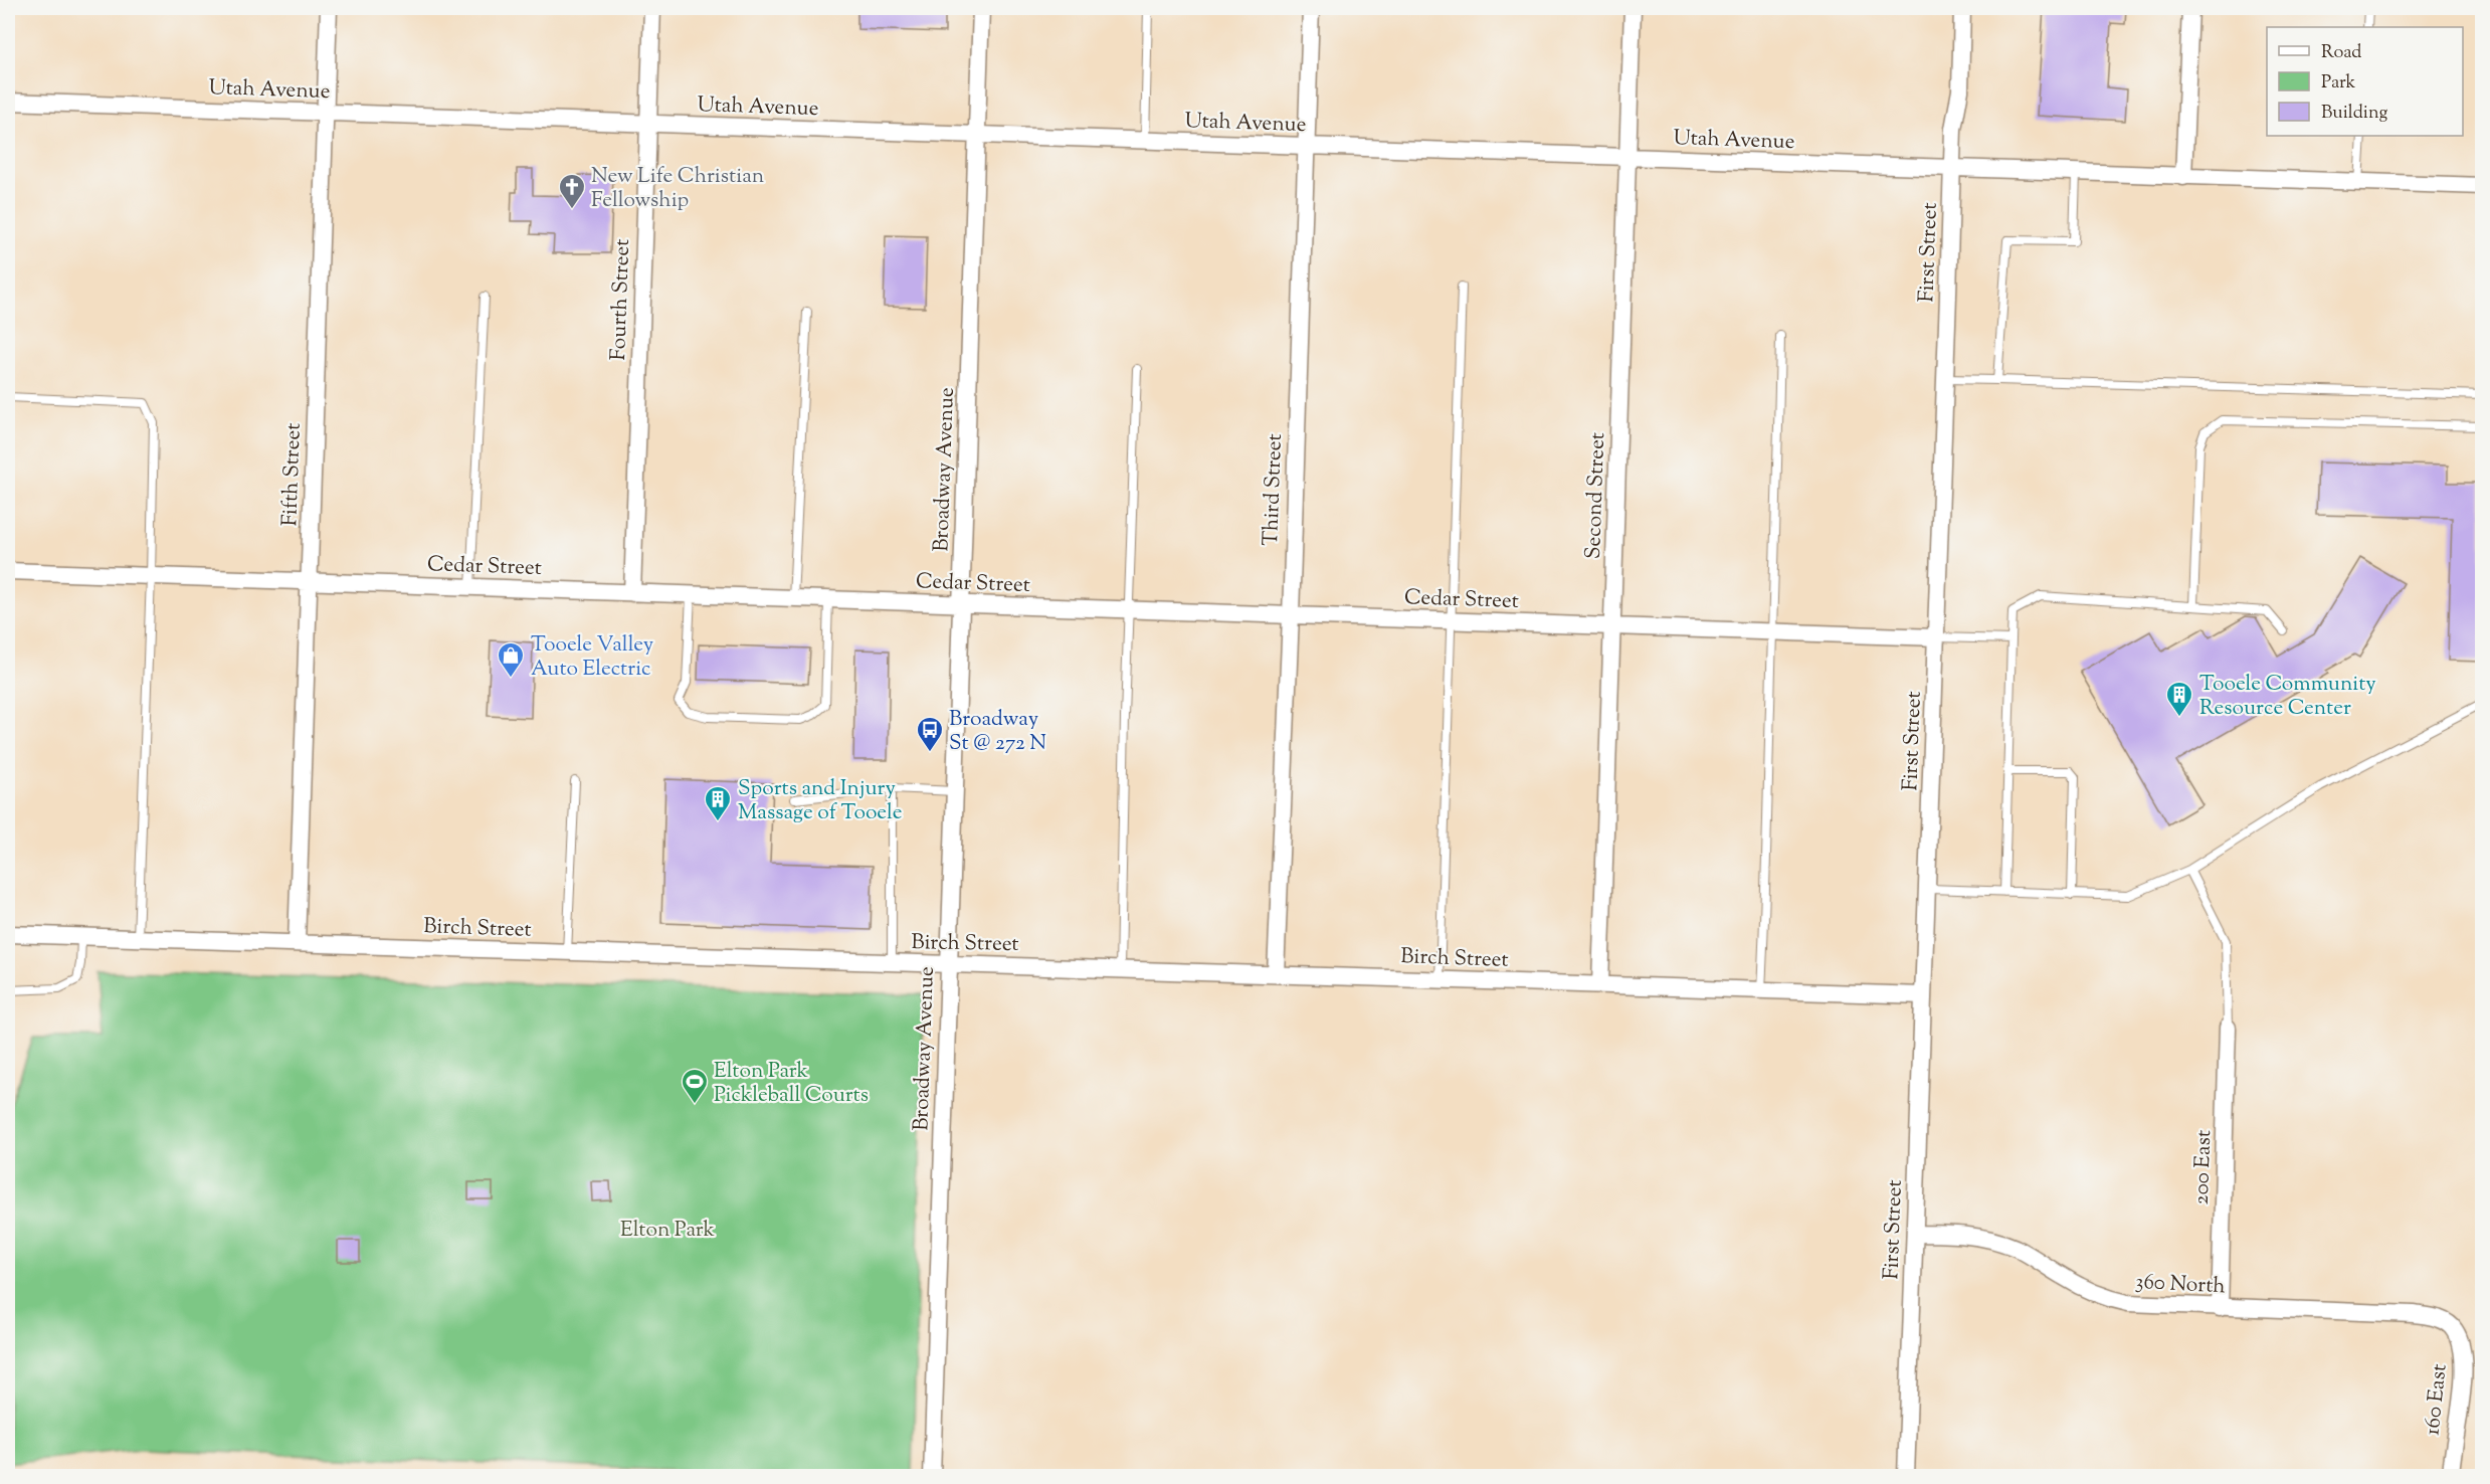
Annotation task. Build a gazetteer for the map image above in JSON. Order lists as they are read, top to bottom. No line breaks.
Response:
{"streets":{"street":["Utah Avenue","First Street","Fourth Street","Broadway Avenue","Fifth Street","Third Street","Second Street","Cedar Street","Birch Street","200 East","360 North","160 East"]},"crossings":[["Utah Avenue","First Street"],["Utah Avenue","Fourth Street"],["Utah Avenue","Broadway Avenue"],["Utah Avenue","Fifth Street"],["Utah Avenue","Third Street"],["Utah Avenue","Second Street"],["First Street","Cedar Street"],["First Street","Birch Street"],["First Street","360 North"],["Fourth Street","Cedar Street"],["Broadway Avenue","Cedar Street"],["Broadway Avenue","Birch Street"],["Fifth Street","Cedar Street"],["Fifth Street","Birch Street"],["Third Street","Cedar Street"],["Third Street","Birch Street"],["Second Street","Cedar Street"],["Second Street","Birch Street"],["200 East","360 North"],["360 North","160 East"]],"parks":["Elton Park"],"places":{"church":["New Life Christian Fellowship"],"shop":["Tooele Valley Auto Electric"],"building":["Tooele Community Resource Center","Sports and Injury Massage of Tooele"],"bus stop":["Broadway St @ 272 N"],"sports":["Elton Park Pickleball Courts"]},"legend":["Road","Park","Building"]}
